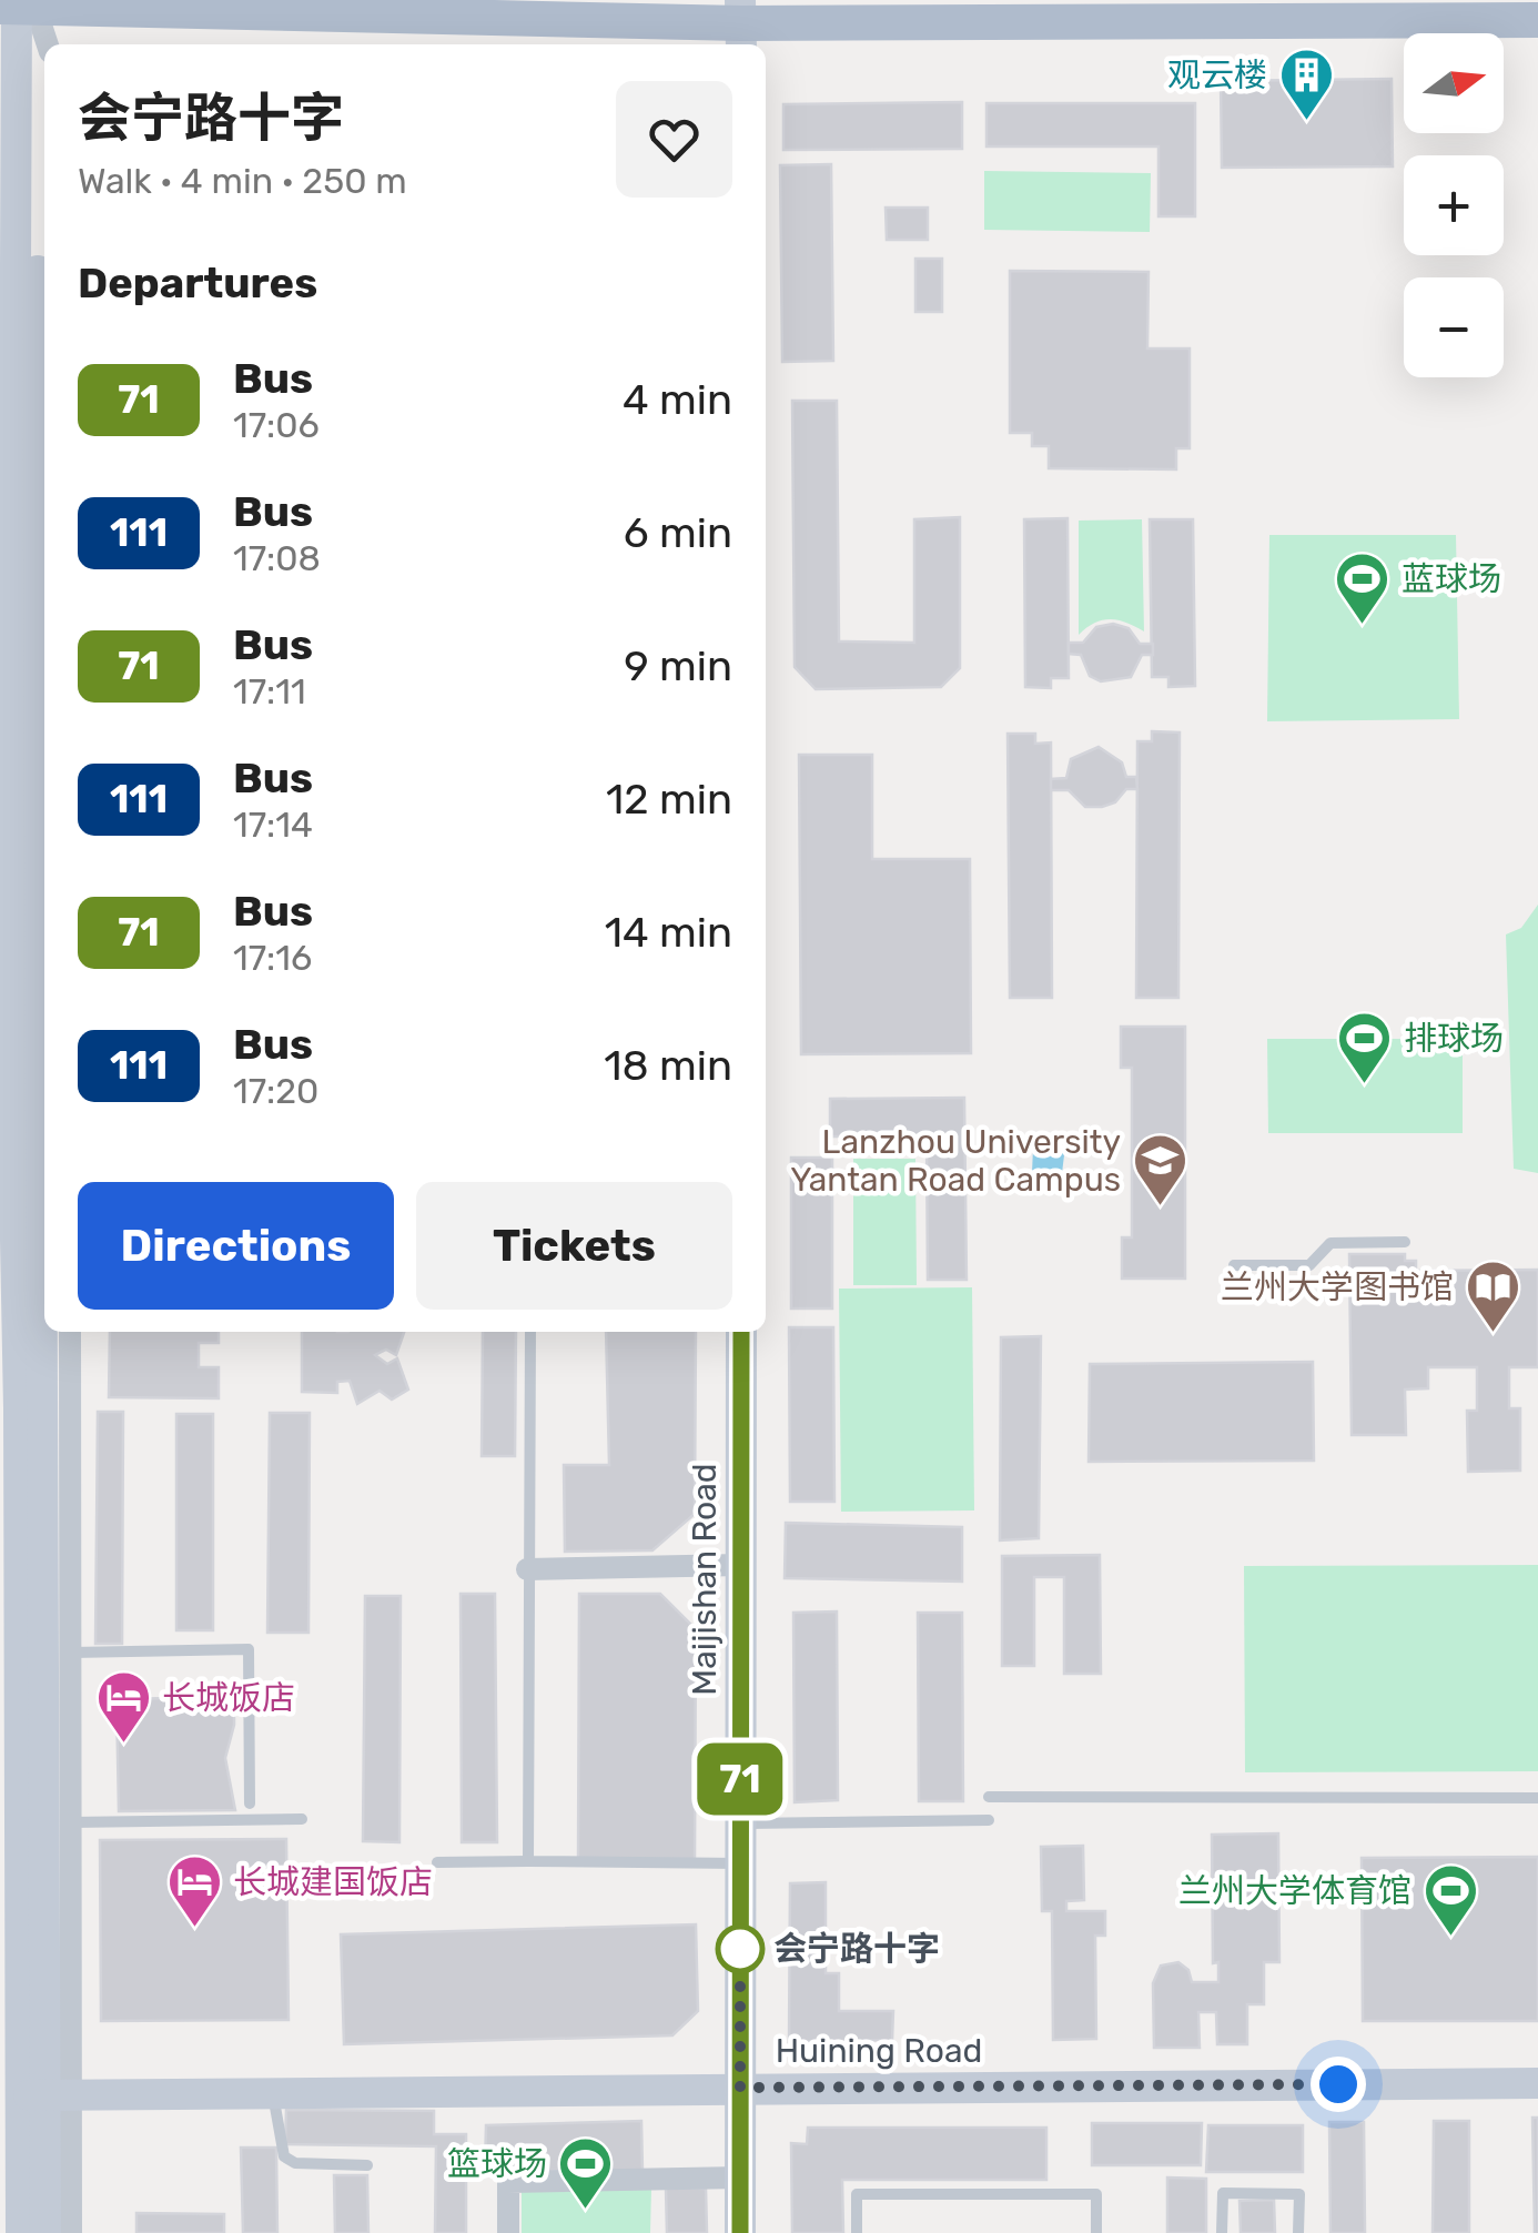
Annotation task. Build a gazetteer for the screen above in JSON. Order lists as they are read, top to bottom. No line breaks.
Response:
{"streets":{"main road":["Maijishan Road","Huining Road"]},"crossings":[["Maijishan Road","Huining Road"]],"places":{"building":["观云楼"],"sports":["蓝球场","排球场","兰州大学体育馆","篮球场"],"school or university":["Lanzhou University Yantan Road Campus"],"library":["兰州大学图书馆"],"hotel":["长城饭店","长城建国饭店"],"other":["会宁路十字"]},"lines":["bus line 71"],"north":"right","page":{"on_map":"71","map_buttons":["+","−"],"heading":[["会宁路十字","Walk · 4 min · 250 m"],"Departures"],"list":[{"mark":"71","name":"Bus","note":"17:06","value":"4 min"},{"mark":"111","name":"Bus","note":"17:08","value":"6 min"},{"mark":"71","name":"Bus","note":"17:11","value":"9 min"},{"mark":"111","name":"Bus","note":"17:14","value":"12 min"},{"mark":"71","name":"Bus","note":"17:16","value":"14 min"},{"mark":"111","name":"Bus","note":"17:20","value":"18 min"}],"buttons":["Directions","Tickets"]}}
